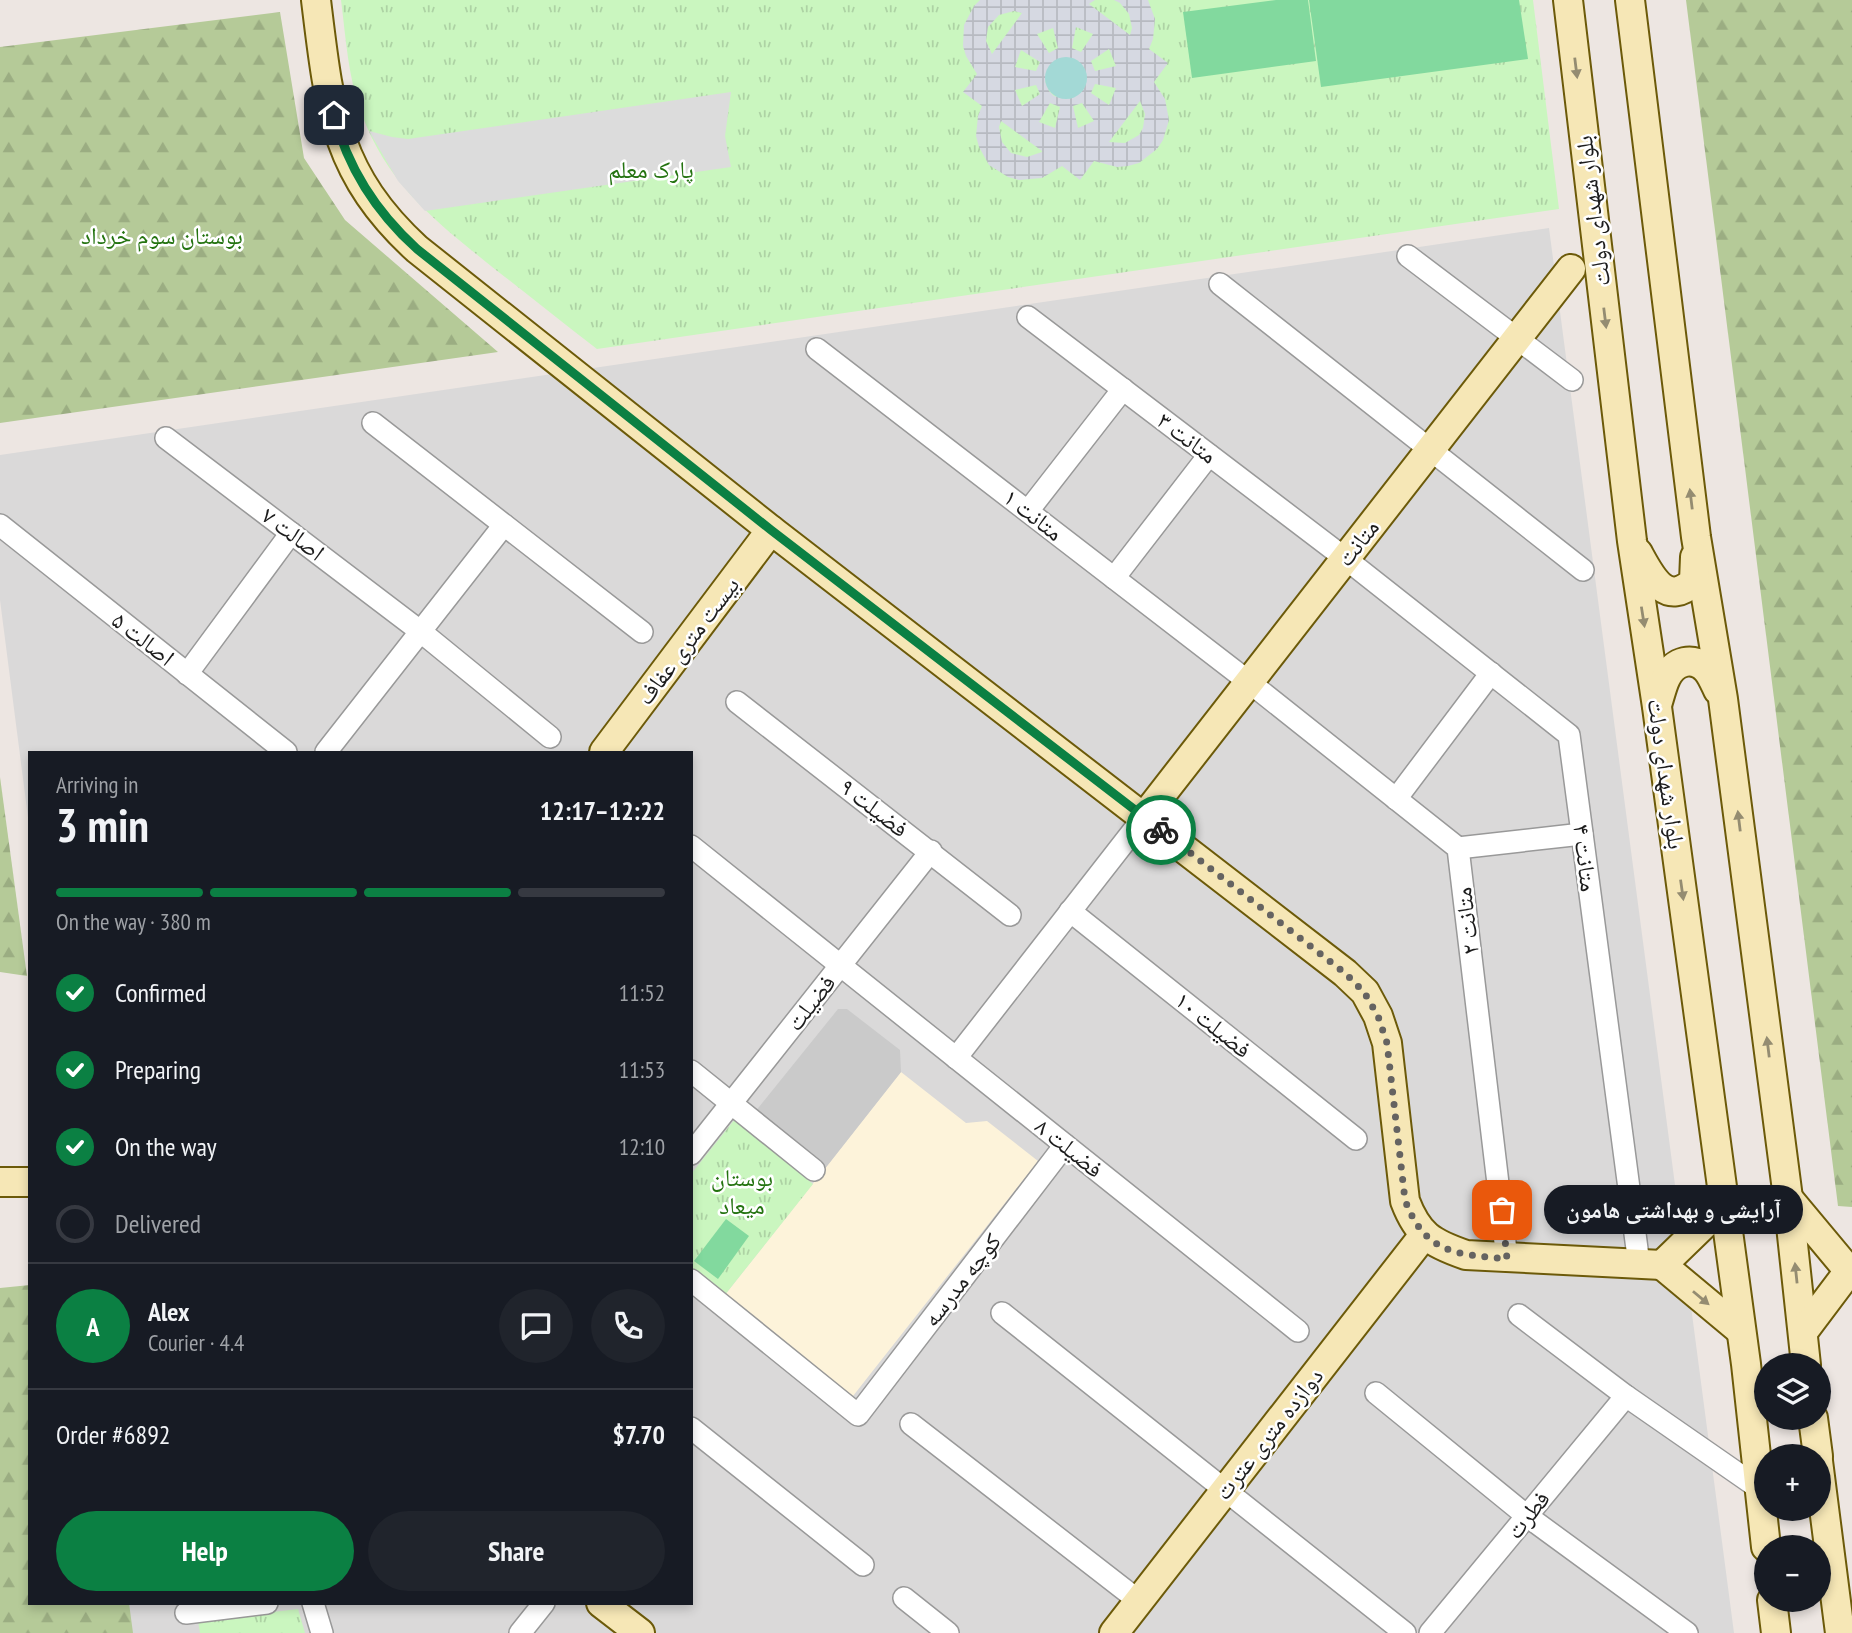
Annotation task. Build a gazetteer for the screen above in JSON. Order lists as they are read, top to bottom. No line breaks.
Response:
{"streets":{"street":["بلوار شهدای دولت","متانت ۳","متانت ۱","اصالت ۷","متانت","اصالت ۵","بیست متری عفاف","فضیلت ۹","متانت ۴","متانت ۲","فضیلت","فضیلت ۱۰","فضیلت ۸","کوچه مدرسه","دوازده متری عترت","فطرت"]},"crossings":[["متانت ۳","متانت"],["متانت ۳","متانت ۴"],["متانت ۱","متانت"],["متانت","متانت ۴"],["فضیلت ۹","فضیلت"],["فضیلت","فضیلت ۸"],["فضیلت ۸","کوچه مدرسه"]],"parks":["پارک معلم","بوستان سوم خرداد","بوستان میعاد"],"places":["آرایشی و بهداشتی هامون"],"page":{"heading":["3 min","Arriving in","12:17–12:22"],"panel":["Alex","Courier · 4.4","Order #6892","$7.70"],"bar":"On the way · 380 m","list":[["Confirmed","11:52"],["Preparing","11:53"],["On the way","12:10"],"Delivered"],"bubble":"آرایشی و بهداشتی هامون","round":"A","map_buttons":["+","−"],"buttons":["Help","Share"]}}
